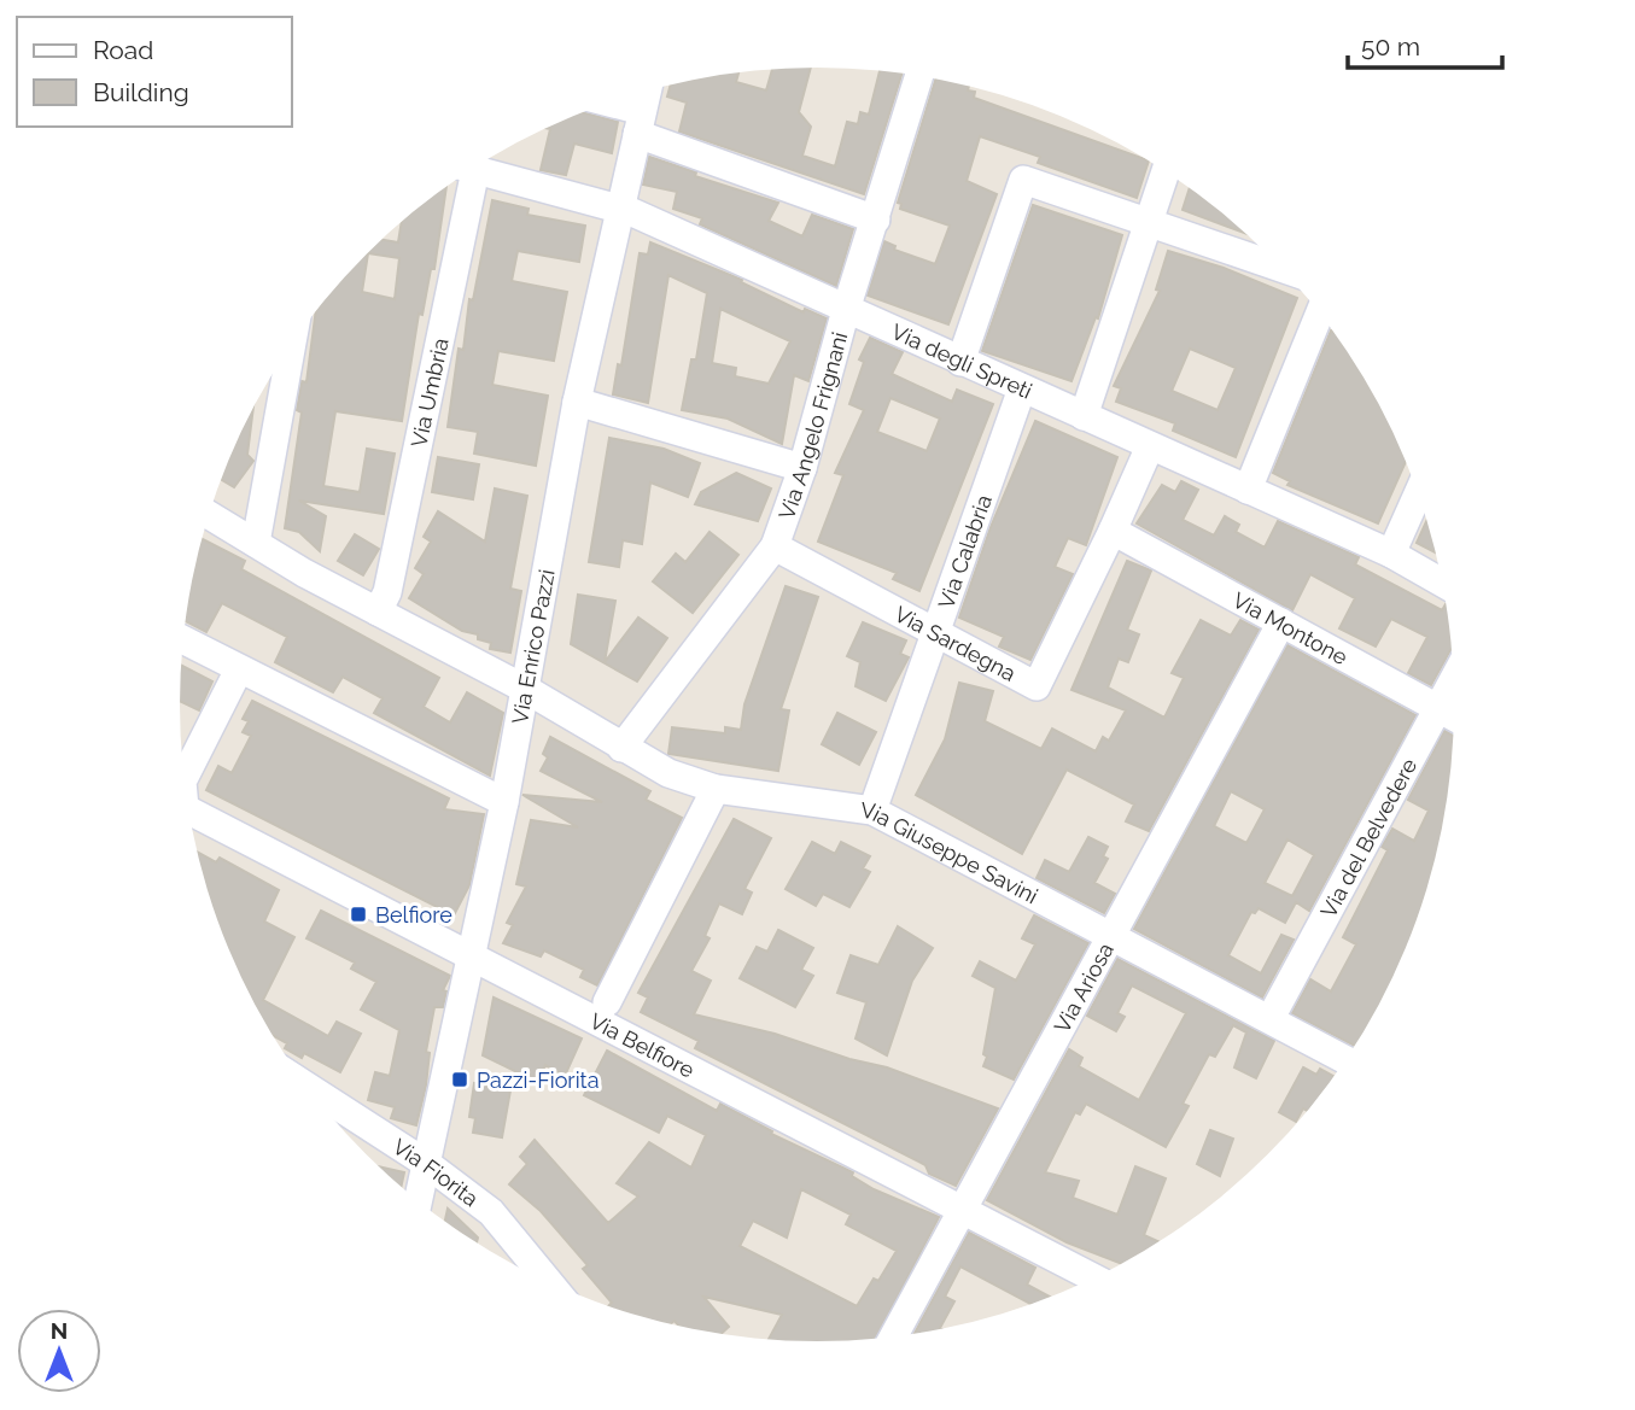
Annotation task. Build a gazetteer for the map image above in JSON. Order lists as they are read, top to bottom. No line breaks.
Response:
{"streets":{"street":["Via degli Spreti","Via Umbria","Via Angelo Frignani","Via Calabria","Via Montone","Via Sardegna","Via Enrico Pazzi","Via del Belvedere","Via Giuseppe Savini","Via Ariosa","Via Belfiore","Via Fiorita"]},"crossings":[["Via degli Spreti","Via Angelo Frignani"],["Via degli Spreti","Via Calabria"],["Via degli Spreti","Via Sardegna"],["Via degli Spreti","Via Enrico Pazzi"],["Via Umbria","Via Giuseppe Savini"],["Via Angelo Frignani","Via Sardegna"],["Via Angelo Frignani","Via Giuseppe Savini"],["Via Calabria","Via Sardegna"],["Via Calabria","Via Giuseppe Savini"],["Via Montone","Via Sardegna"],["Via Montone","Via del Belvedere"],["Via Montone","Via Ariosa"],["Via Enrico Pazzi","Via Giuseppe Savini"],["Via Enrico Pazzi","Via Belfiore"],["Via Enrico Pazzi","Via Fiorita"],["Via del Belvedere","Via Giuseppe Savini"],["Via Giuseppe Savini","Via Ariosa"],["Via Ariosa","Via Belfiore"]],"places":{"transit":["Belfiore","Pazzi-Fiorita"]},"legend":["Road","Building"],"scale_bar":"50 m","north":"top"}
